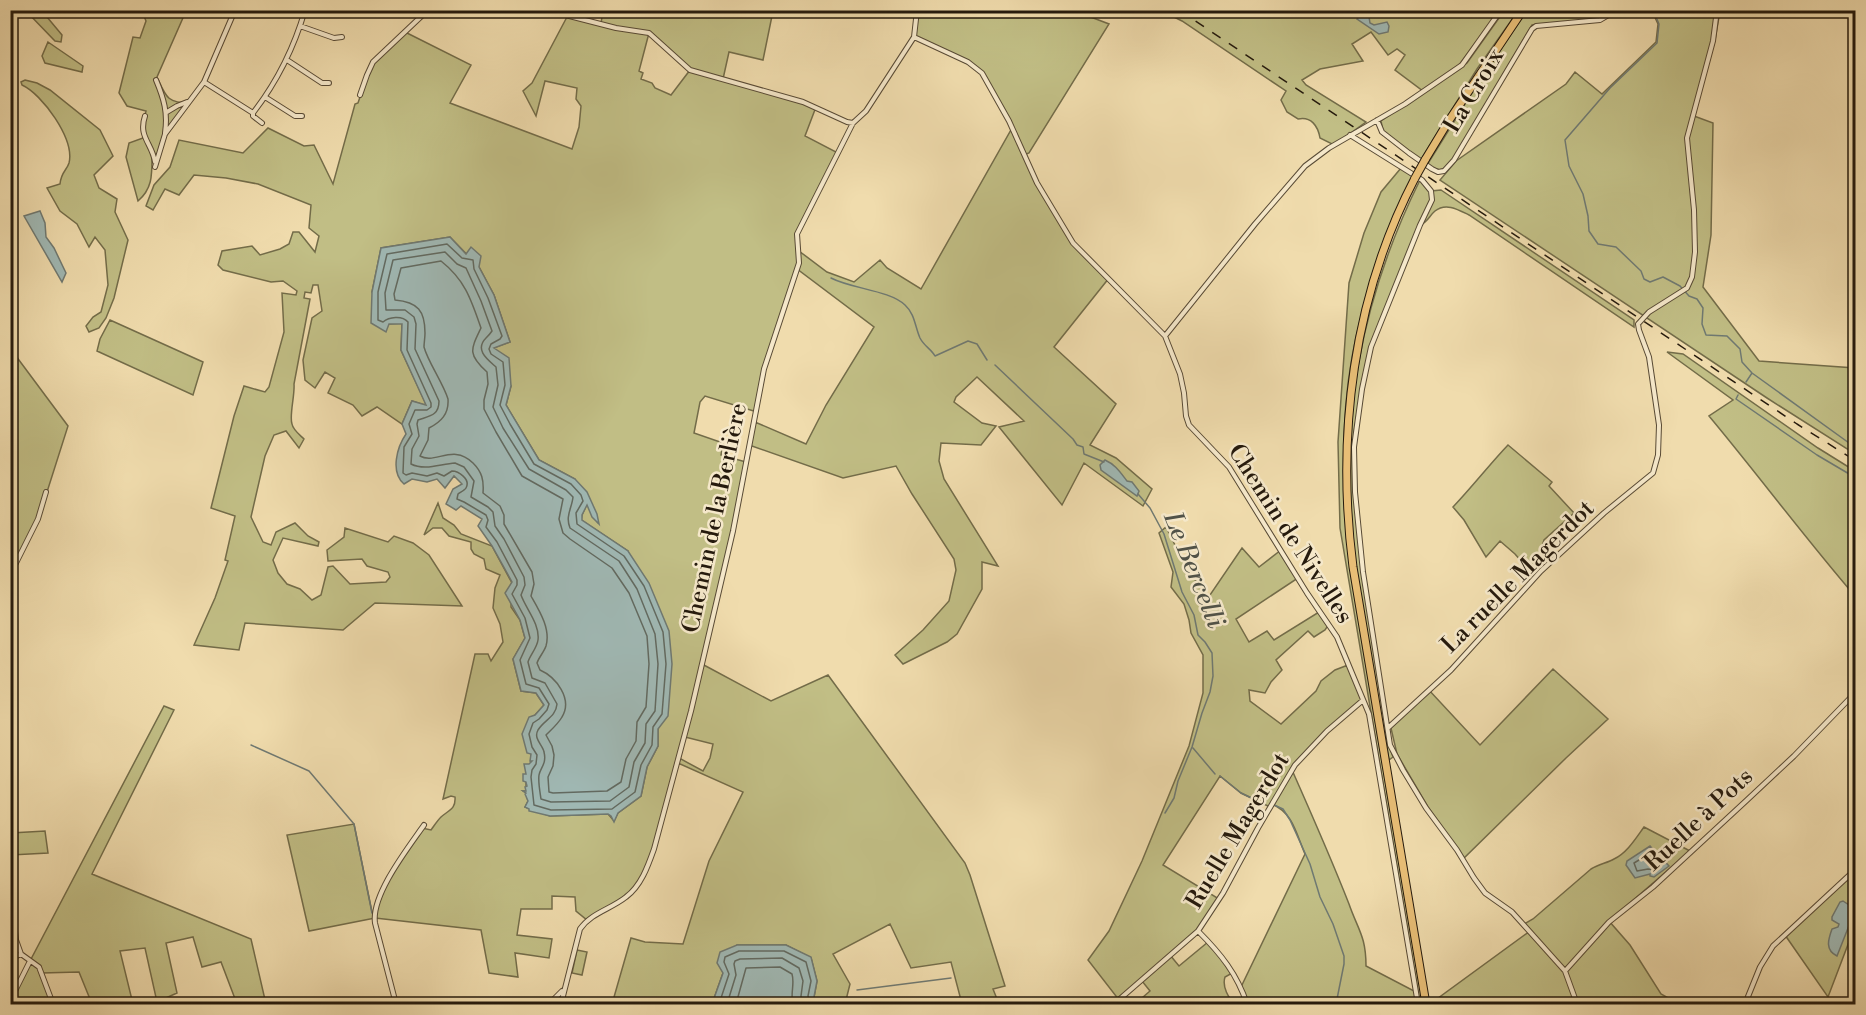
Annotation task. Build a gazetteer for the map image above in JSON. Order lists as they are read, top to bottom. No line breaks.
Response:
{"streets":{"street":["La Croix","Chemin de la Berlière","Chemin de Nivelles","La ruelle Magerdot","Ruelle à Pots","Ruelle Magerdot"]},"crossings":[["Chemin de la Berlière","Chemin de Nivelles"],["Chemin de Nivelles","La ruelle Magerdot"],["Chemin de Nivelles","Ruelle à Pots"],["Chemin de Nivelles","Ruelle Magerdot"]],"water":["Le Bercelli"]}
